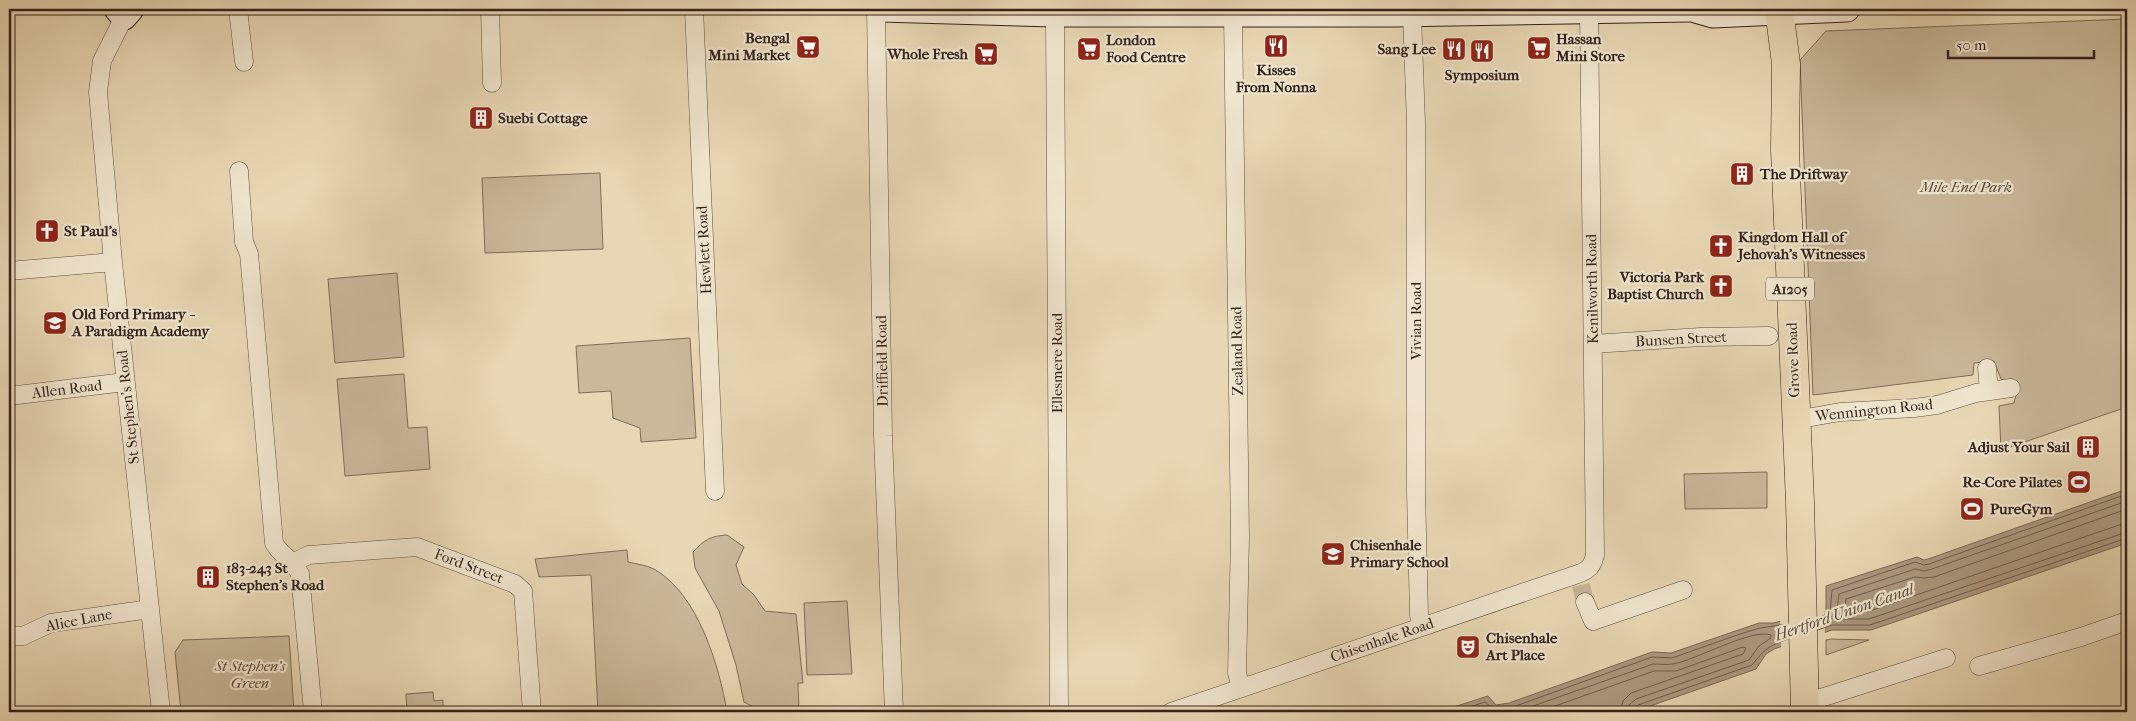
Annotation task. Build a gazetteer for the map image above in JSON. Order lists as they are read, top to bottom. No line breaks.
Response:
{"streets":{"main road":["A1205","Grove Road"],"street":["Hewlett Road","Kenilworth Road","Vivian Road","Bunsen Street","Zealand Road","Driffield Road","Ellesmere Road","Allen Road","St Stephen's Road","Wennington Road","Ford Street","Alice Lane","Chisenhale Road"]},"crossings":[["Kenilworth Road","Bunsen Street"],["Kenilworth Road","Chisenhale Road"],["Vivian Road","Chisenhale Road"],["Zealand Road","Chisenhale Road"],["Grove Road","Wennington Road"],["Allen Road","St Stephen's Road"],["St Stephen's Road","Alice Lane"]],"water":["Hertford Union Canal"],"parks":["Mile End Park","St Stephen's Green"],"places":{"restaurant":["Kisses From Nonna","Sang Lee","Symposium"],"supermarket":["Bengal Mini Market","Hassan Mini Store","London Food Centre","Whole Fresh"],"building":["Suebi Cottage","The Driftway","Adjust Your Sail","183-243 St Stephen's Road"],"church":["St Paul's","Kingdom Hall of Jehovah's Witnesses","Victoria Park Baptist Church"],"school or university":["Old Ford Primary - A Paradigm Academy","Chisenhale Primary School"],"sports":["Re-Core Pilates","PureGym"],"theatre":["Chisenhale Art Place"]},"scale_bar":"50 m"}
